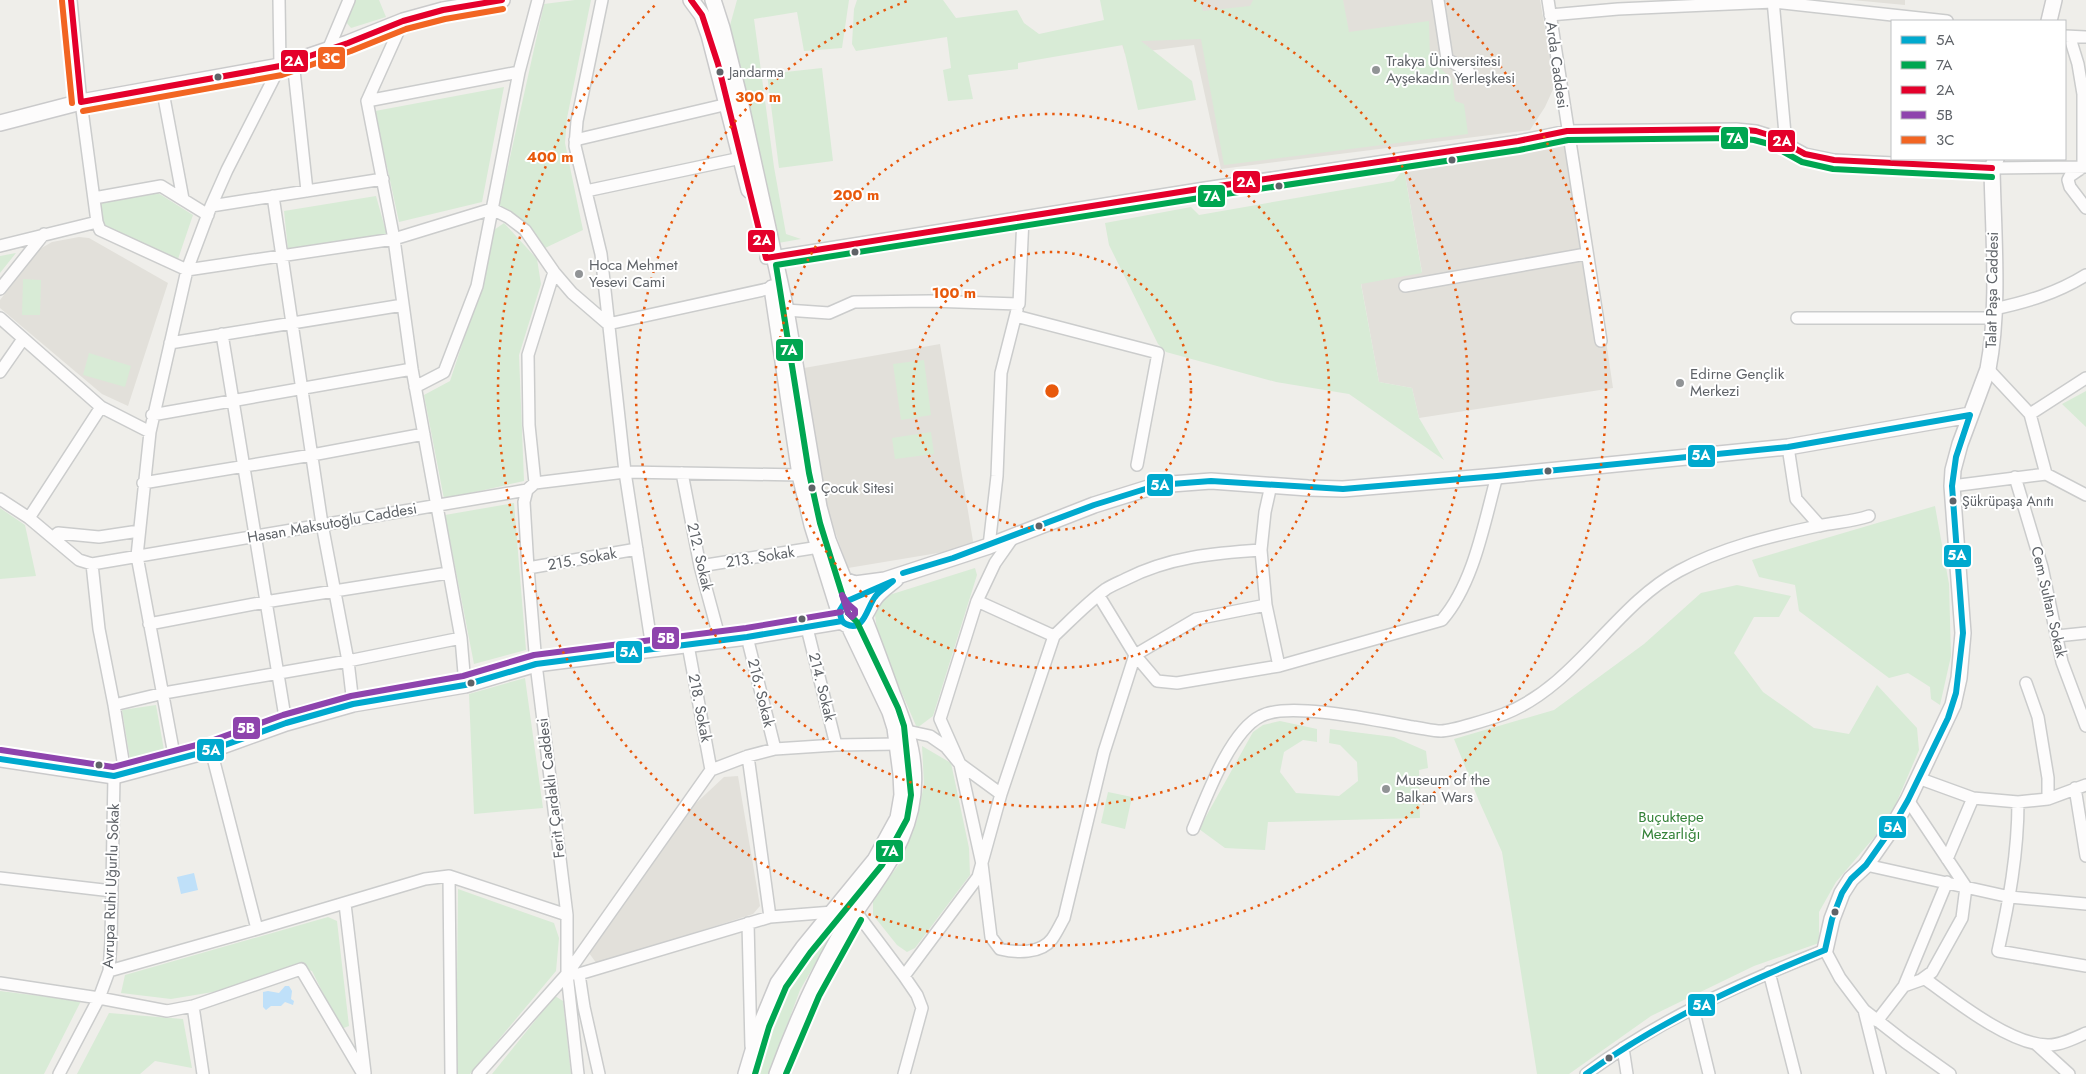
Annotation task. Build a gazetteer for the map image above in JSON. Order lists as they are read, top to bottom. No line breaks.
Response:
{"streets":{"main road":["Talat Paşa Caddesi"],"street":["Arda Caddesi","Hasan Maksutoğlu Caddesi","212. Sokak","213. Sokak","215. Sokak","Cem Sultan Sokak","214. Sokak","216. Sokak","218. Sokak","Ferit Çardaklı Caddesi","Avrupa Ruhi Uğurlu Sokak"]},"crossings":[["Hasan Maksutoğlu Caddesi","212. Sokak"],["Hasan Maksutoğlu Caddesi","Ferit Çardaklı Caddesi"],["Hasan Maksutoğlu Caddesi","Avrupa Ruhi Uğurlu Sokak"],["212. Sokak","213. Sokak"],["215. Sokak","Ferit Çardaklı Caddesi"]],"parks":["Buçuktepe Mezarlığı"],"places":["Trakya Üniversitesi Ayşekadın Yerleşkesi","Jandarma","Hoca Mehmet Yesevi Cami","Edirne Gençlik Merkezi","Çocuk Sitesi","Şükrüpaşa Anıtı","Museum of the Balkan Wars"],"lines":["transit line 2A","transit line 3C","transit line 7A","transit line 5A","transit line 5B"],"legend":["5A","7A","2A","5B","3C"],"rings":["300 m","400 m","200 m","100 m"]}
